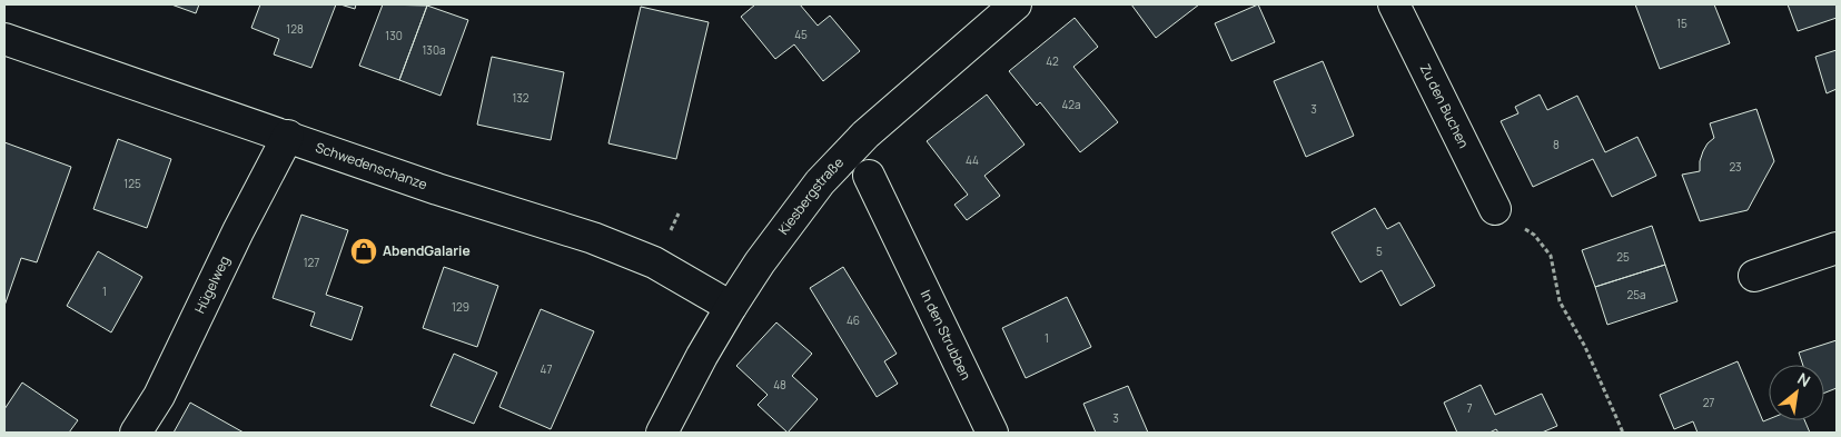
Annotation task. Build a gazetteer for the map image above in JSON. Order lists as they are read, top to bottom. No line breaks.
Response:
{"streets":{"street":["Zu den Buchen","Schwedenschanze","Kiesbergstraße","Hügelweg","In den Strubben"]},"crossings":[["Schwedenschanze","Kiesbergstraße"],["Schwedenschanze","Hügelweg"]],"places":{"shop":["AbendGalarie"]},"house_numbers":["15","128","45","130","130a","42","132","42a","3","8","44","23","125","5","25","127","1","25a","129","46","1","47","48","27","7","3"],"north":"top right"}
